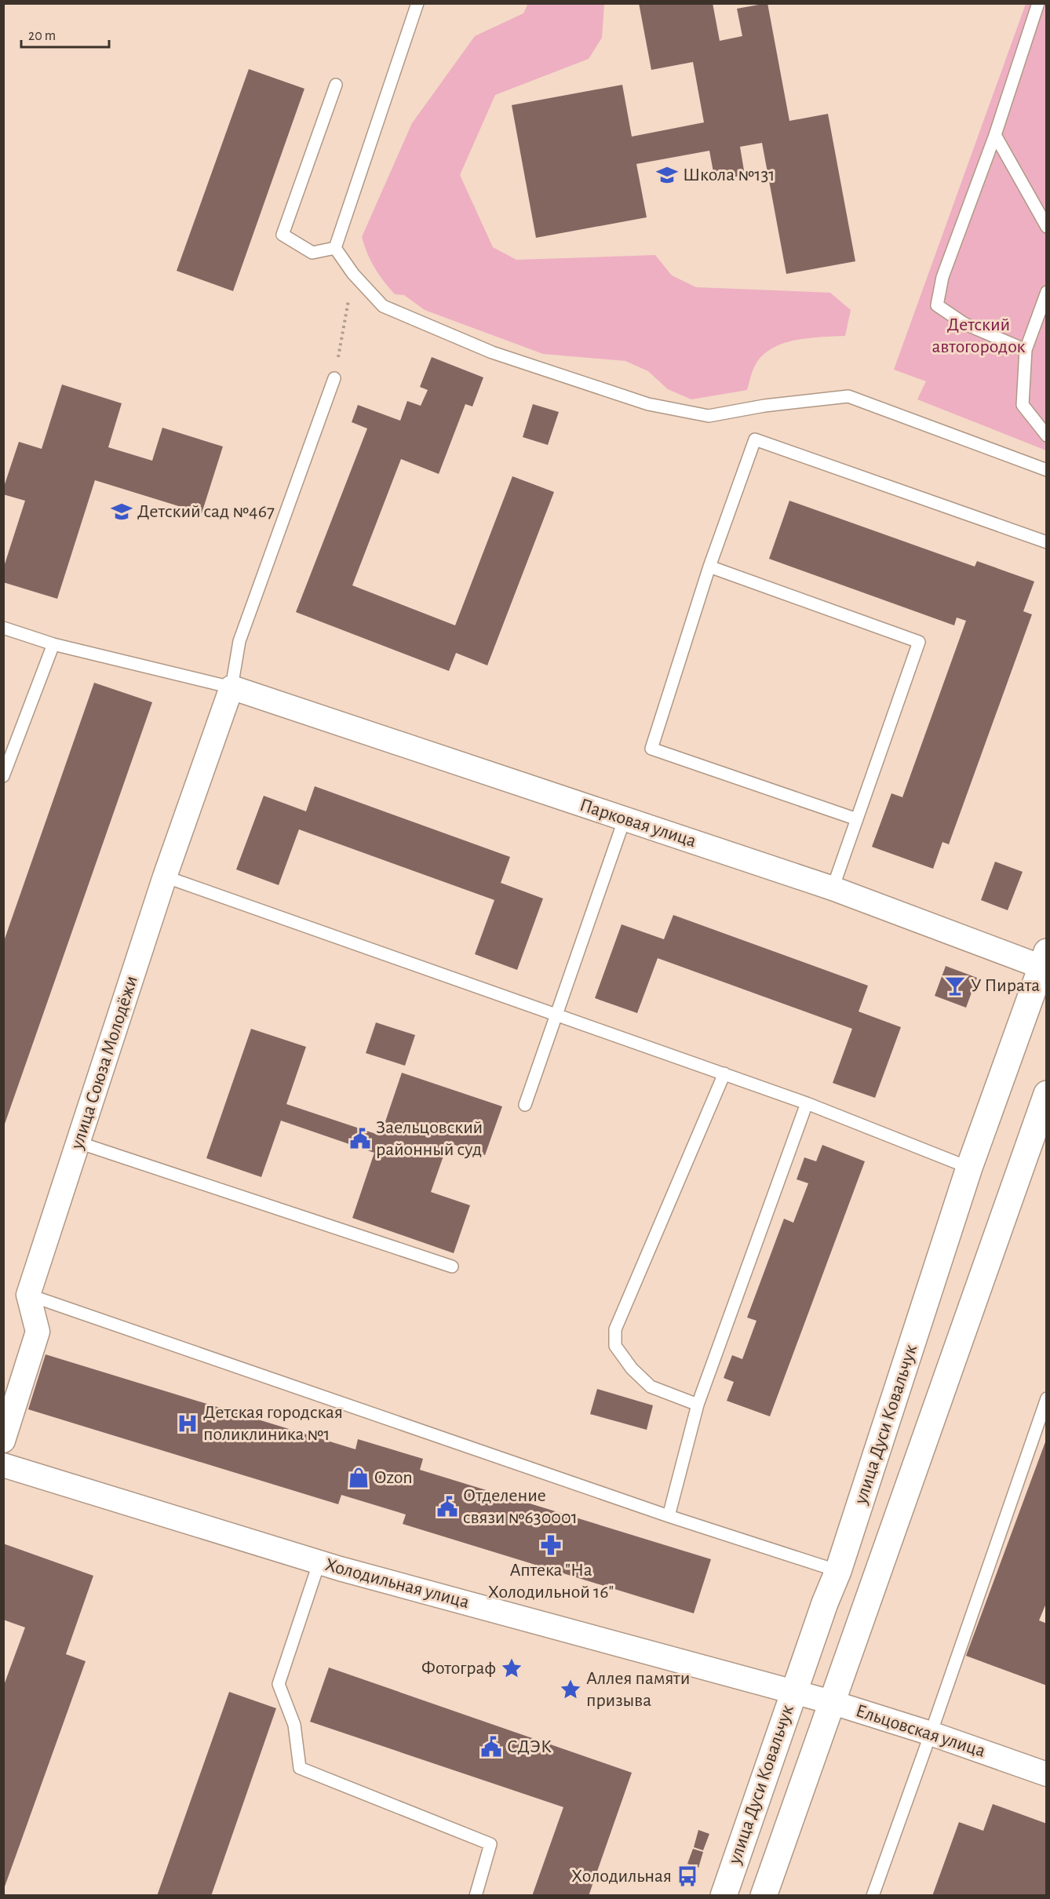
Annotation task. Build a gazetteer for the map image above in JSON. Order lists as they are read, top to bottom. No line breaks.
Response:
{"streets":{"main road":["улица Дуси Ковальчук"],"street":["Парковая улица","улица Союза Молодёжи","Холодильная улица","Ельцовская улица"]},"crossings":[["Парковая улица","улица Союза Молодёжи"],["Парковая улица","улица Дуси Ковальчук"],["улица Дуси Ковальчук","Холодильная улица"],["улица Дуси Ковальчук","Ельцовская улица"],["Холодильная улица","Ельцовская улица"]],"parks":["Детский автогородок"],"places":{"school or university":["Школа №131","Детский сад №467"],"bar":["У Пирата"],"public building":["Заельцовский районный суд","Отделение связи №630001","СДЭК"],"hospital":["Детская городская поликлиника №1"],"shop":["Ozon"],"pharmacy":["Аптека \"На Холодильной 16\""],"place":["Фотограф","Аллея памяти призыва"],"bus stop":["Холодильная"]},"scale_bar":"20 m"}
